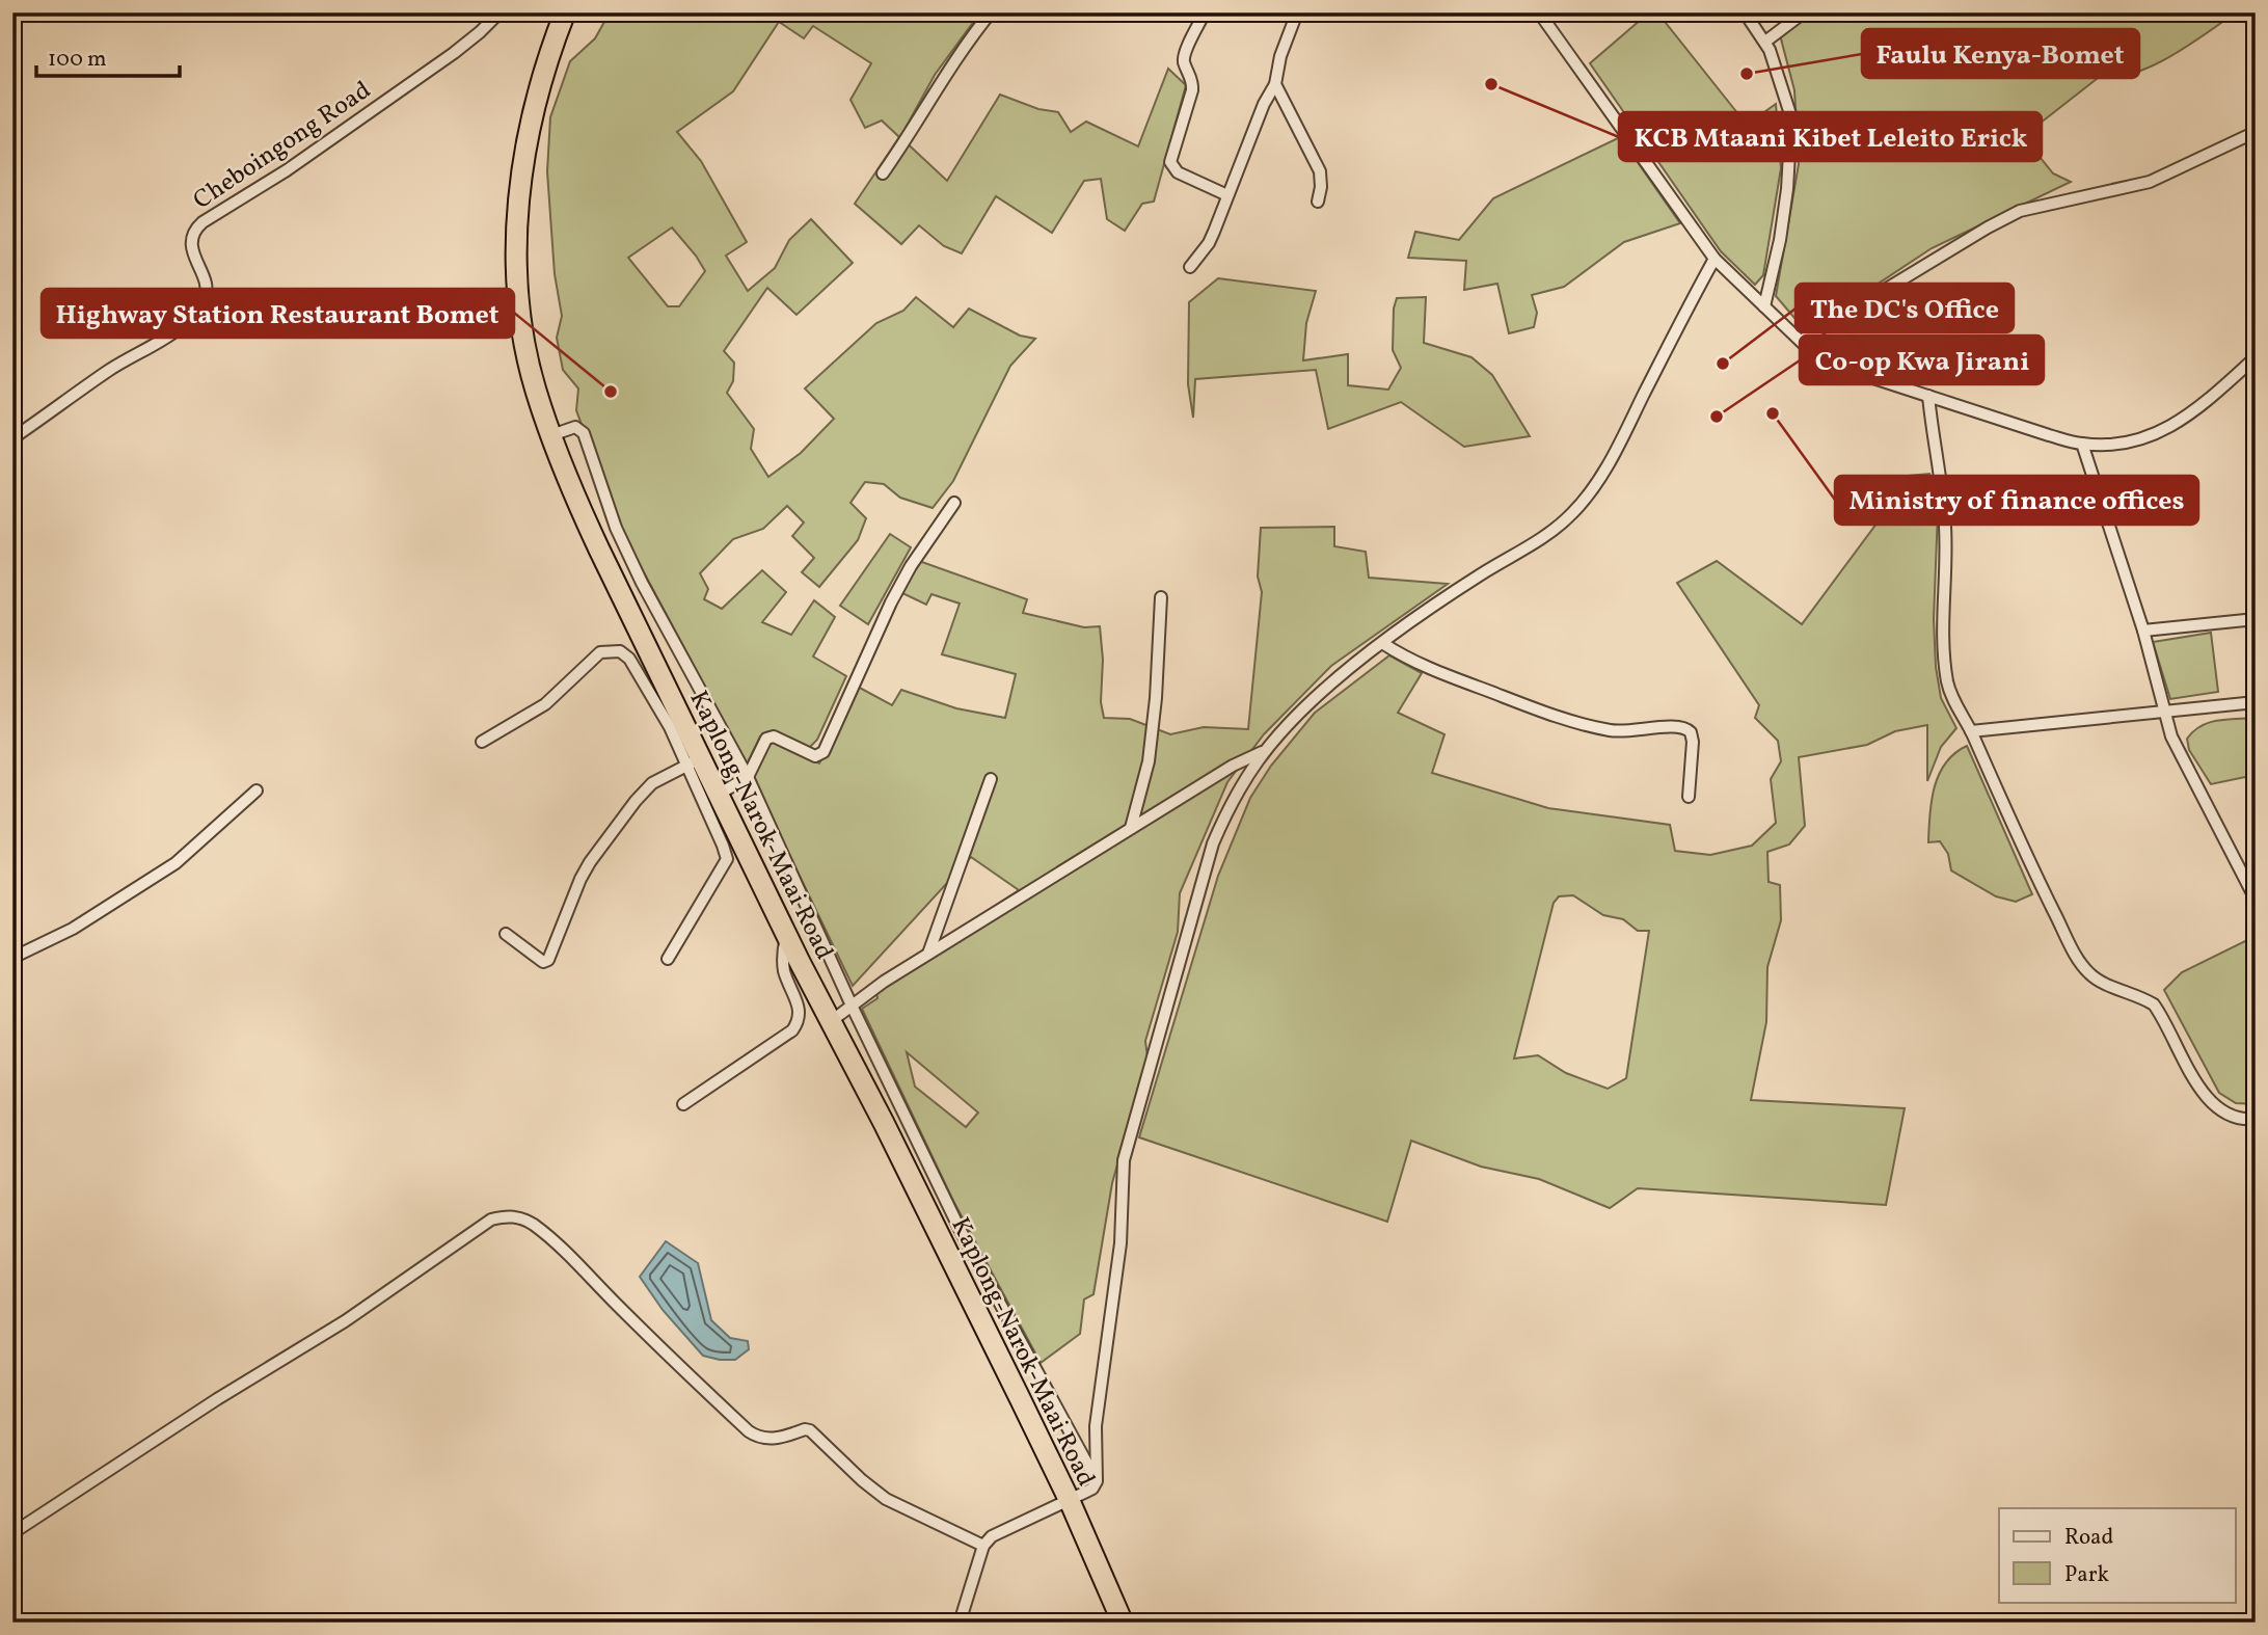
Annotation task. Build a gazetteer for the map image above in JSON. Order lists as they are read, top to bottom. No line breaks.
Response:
{"streets":{"highway":["Kaplong-Narok-Maai Road"],"street":["Cheboingong Road"]},"places":["Faulu Kenya-Bomet","KCB Mtaani Kibet Leleito Erick","The DC's Office","Highway Station Restaurant Bomet","Ministry of finance offices","Co-op Kwa Jirani"],"legend":["Road","Park"],"scale_bar":"100 m"}
